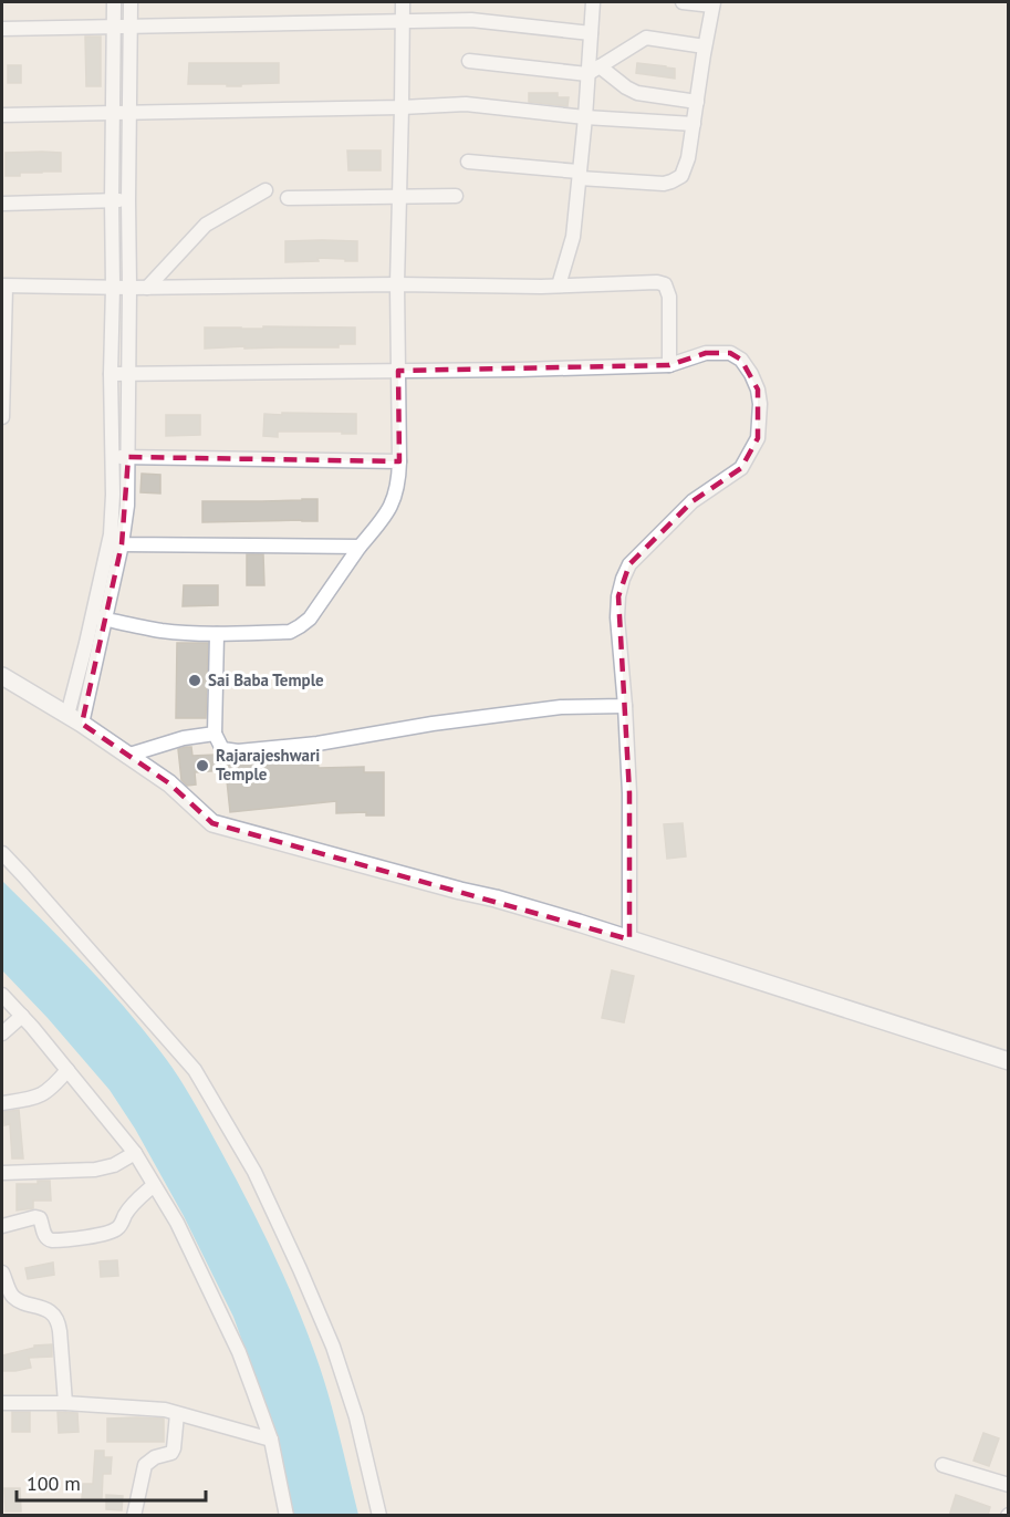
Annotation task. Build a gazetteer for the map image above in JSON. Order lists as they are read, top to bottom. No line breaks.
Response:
{"places":["Sai Baba Temple","Rajarajeshwari Temple"],"scale_bar":"100 m"}
